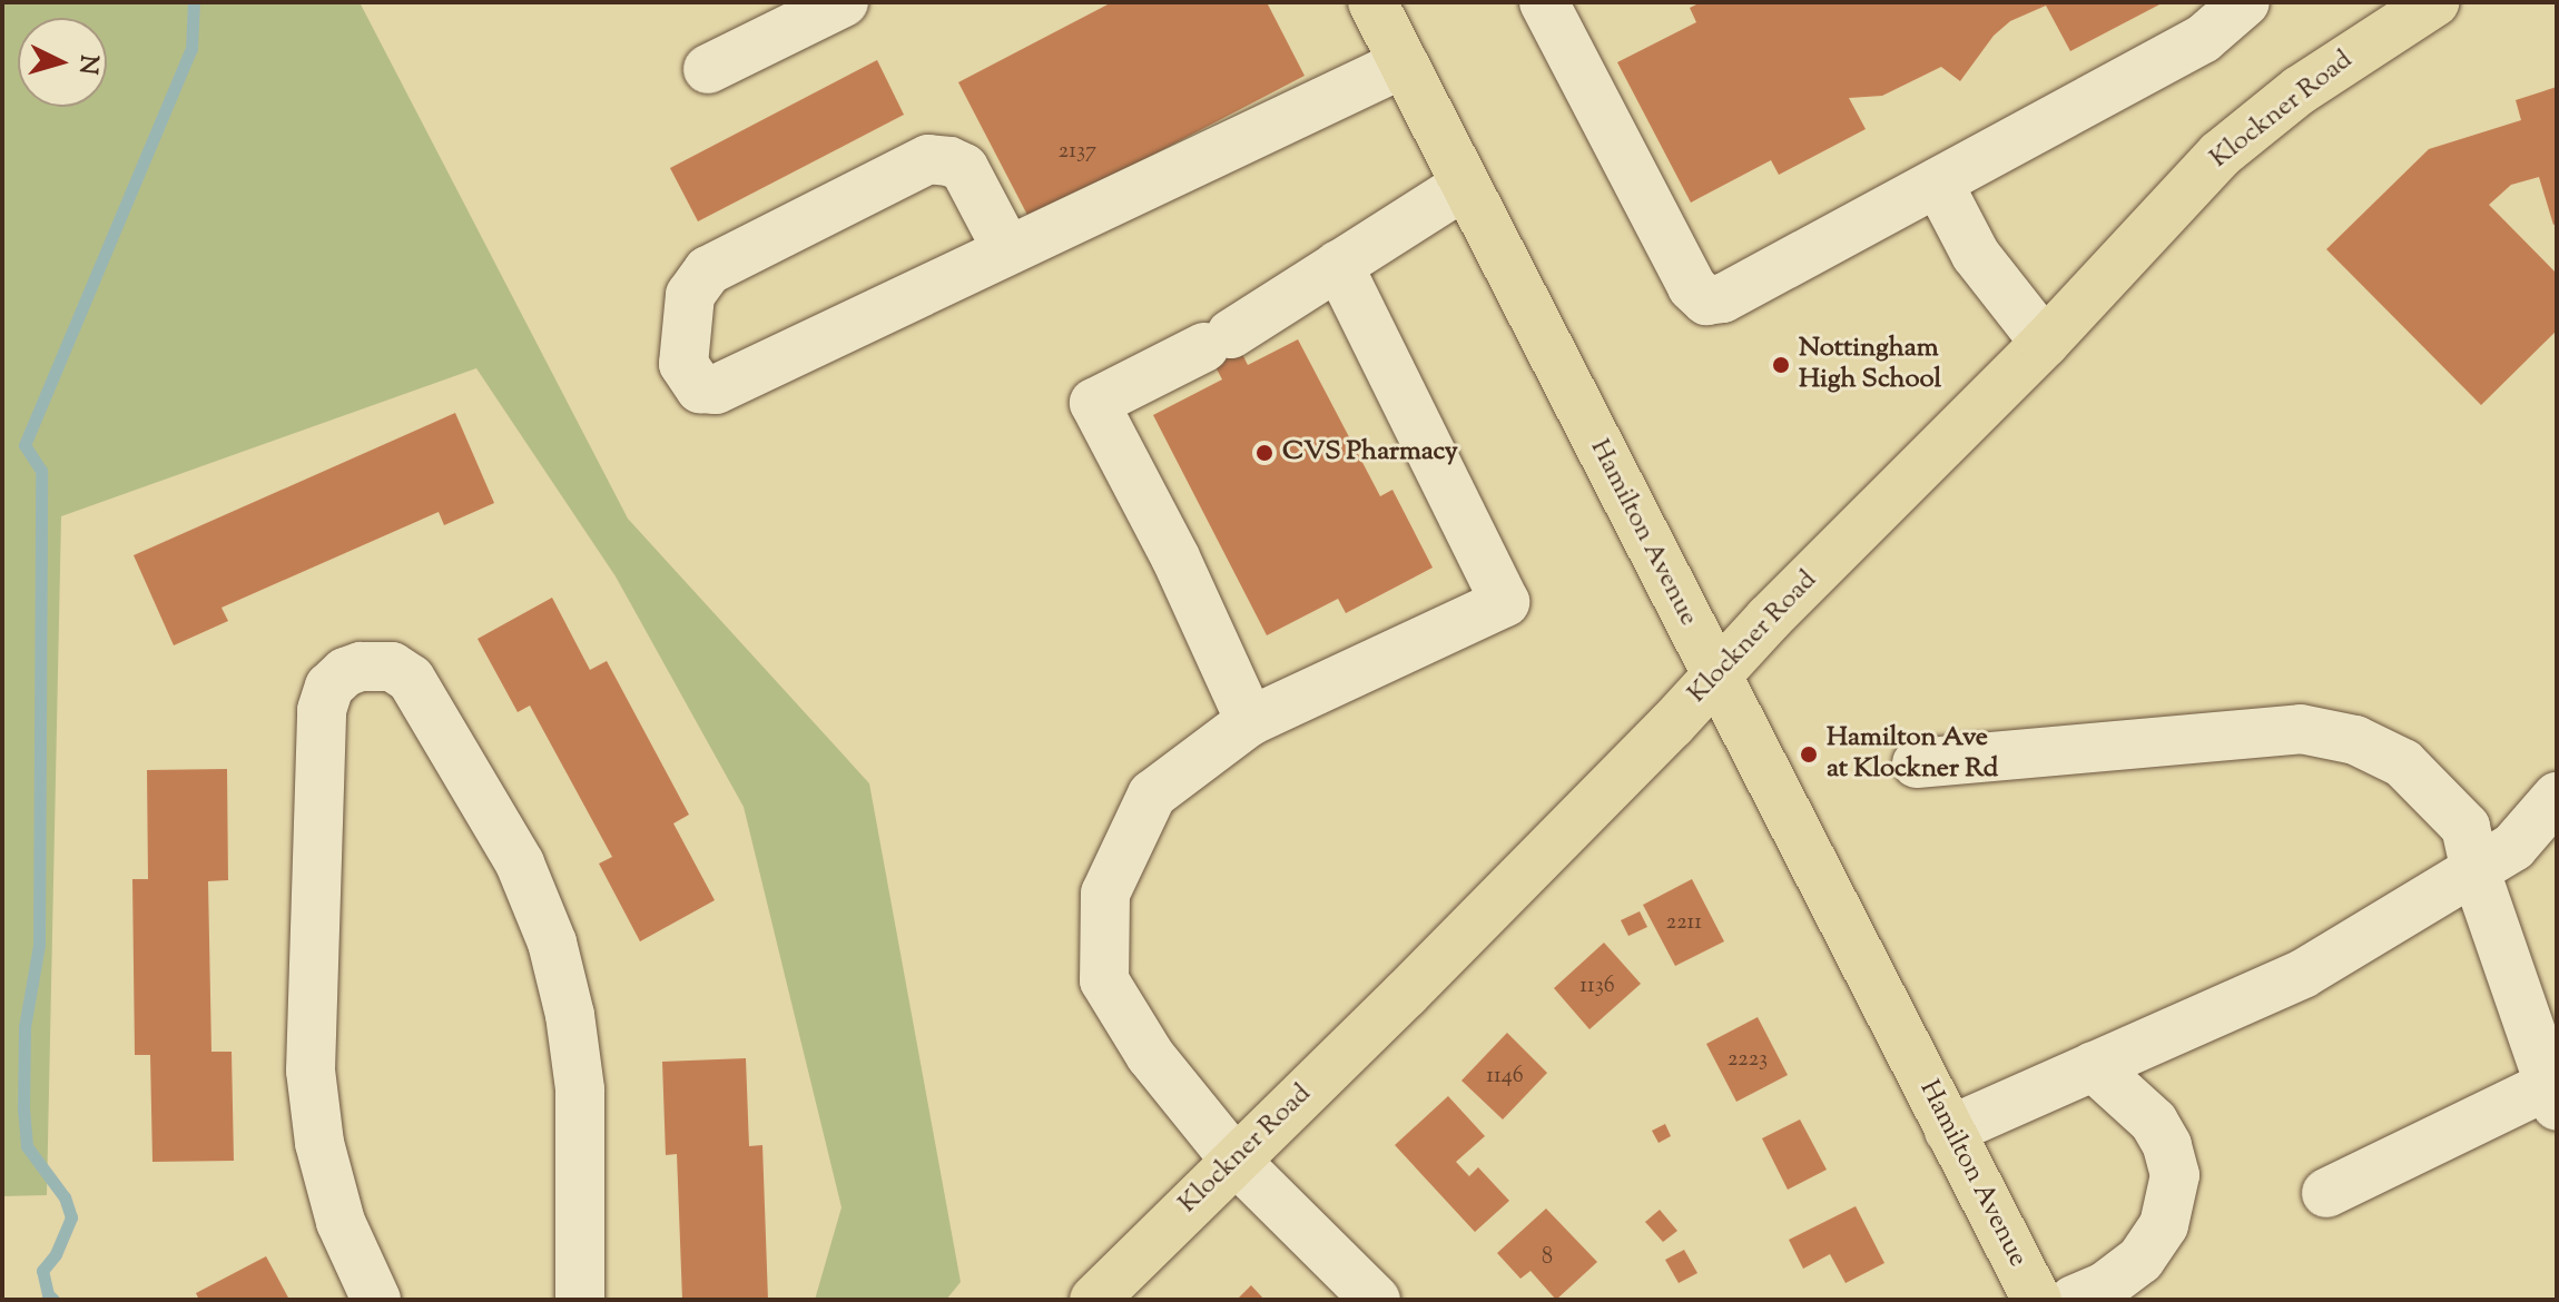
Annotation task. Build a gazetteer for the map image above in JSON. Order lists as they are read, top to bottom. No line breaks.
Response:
{"streets":{"main road":["Klockner Road","Hamilton Avenue"]},"crossings":[["Klockner Road","Hamilton Avenue"]],"places":["Nottingham High School","CVS Pharmacy","Hamilton Ave at Klockner Rd"],"house_numbers":["2137","2211","1136","2223","1146","8"],"north":"right"}
